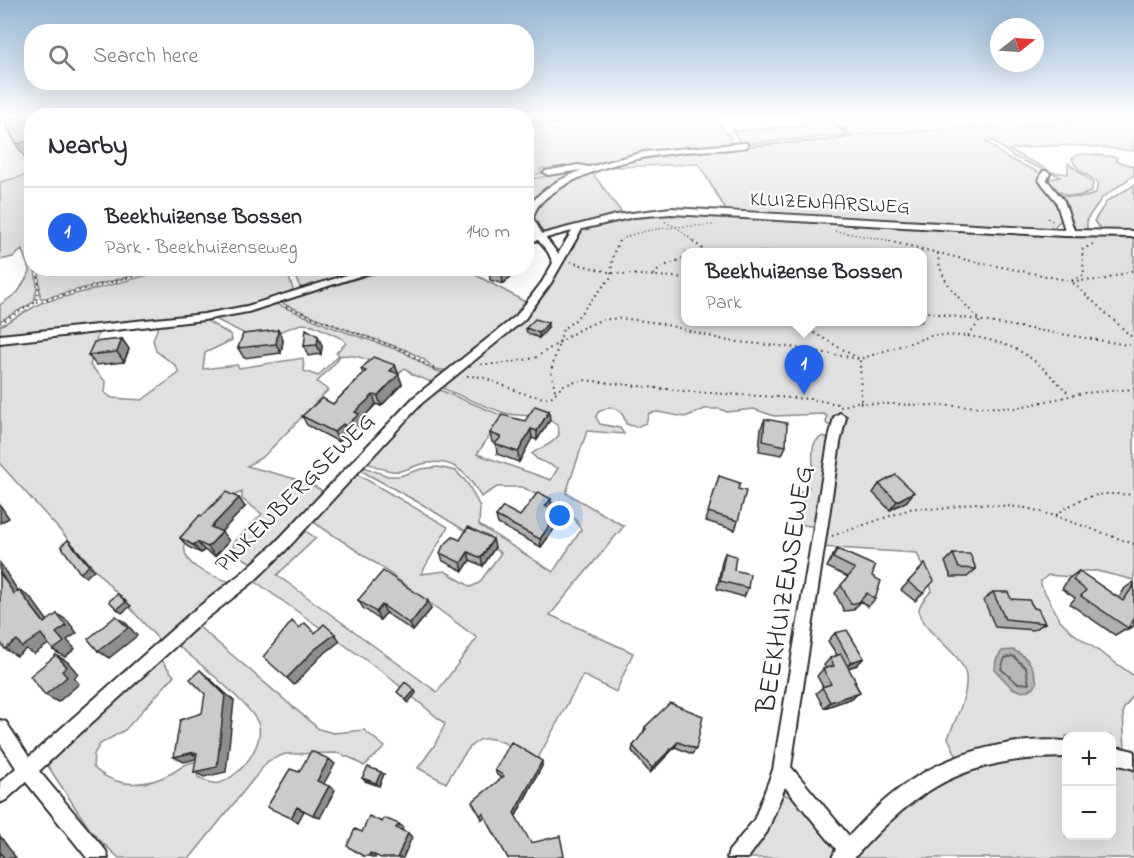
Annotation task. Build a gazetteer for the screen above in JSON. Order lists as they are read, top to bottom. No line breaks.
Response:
{"streets":{"street":["KLUIZENAARSWEG","PINKENBERGSEWEG","BEEKHUIZENSEWEG"]},"crossings":[["KLUIZENAARSWEG","PINKENBERGSEWEG"]],"north":"right","page":{"search":"Search here","heading":"Nearby","list":[{"mark":"1","name":"Beekhuizense Bossen","note":"Park · Beekhuizenseweg","value":"140 m"}],"popup":["Beekhuizense Bossen","Park"],"pins":"1","map_buttons":["+","−"]}}
